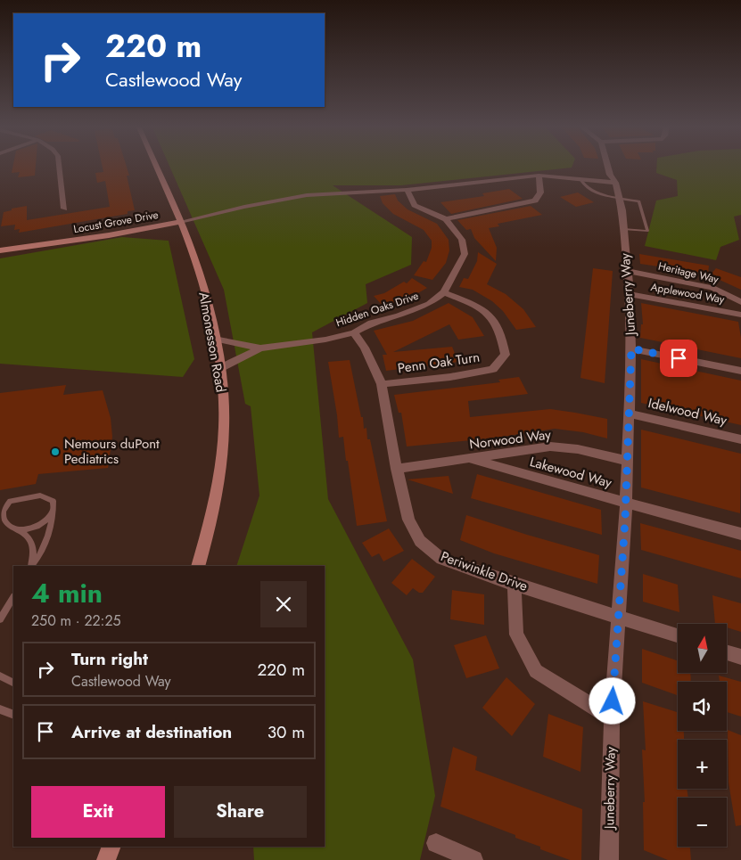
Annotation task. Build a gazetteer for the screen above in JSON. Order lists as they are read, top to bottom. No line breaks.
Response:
{"streets":{"main road":["Locust Grove Drive","Almonesson Road"],"street":["Heritage Way","Applewood Way","Juneberry Way","Hidden Oaks Drive","Penn Oak Turn","Idelwood Way","Norwood Way","Lakewood Way","Periwinkle Drive"]},"crossings":[["Locust Grove Drive","Almonesson Road"],["Heritage Way","Juneberry Way"],["Applewood Way","Juneberry Way"],["Juneberry Way","Idelwood Way"],["Juneberry Way","Norwood Way"],["Juneberry Way","Lakewood Way"],["Juneberry Way","Periwinkle Drive"],["Hidden Oaks Drive","Almonesson Road"],["Hidden Oaks Drive","Penn Oak Turn"],["Hidden Oaks Drive","Periwinkle Drive"],["Penn Oak Turn","Periwinkle Drive"],["Norwood Way","Lakewood Way"],["Norwood Way","Periwinkle Drive"]],"places":["Nemours duPont Pediatrics"],"north":"top","page":{"turn":["220 m","Castlewood Way"],"heading":["4 min","250 m · 22:25"],"map_buttons":["+","−"],"list":[{"name":"Turn right","note":"Castlewood Way","value":"220 m"},{"name":"Arrive at destination","value":"30 m"}],"buttons":["Exit","Share"]}}
